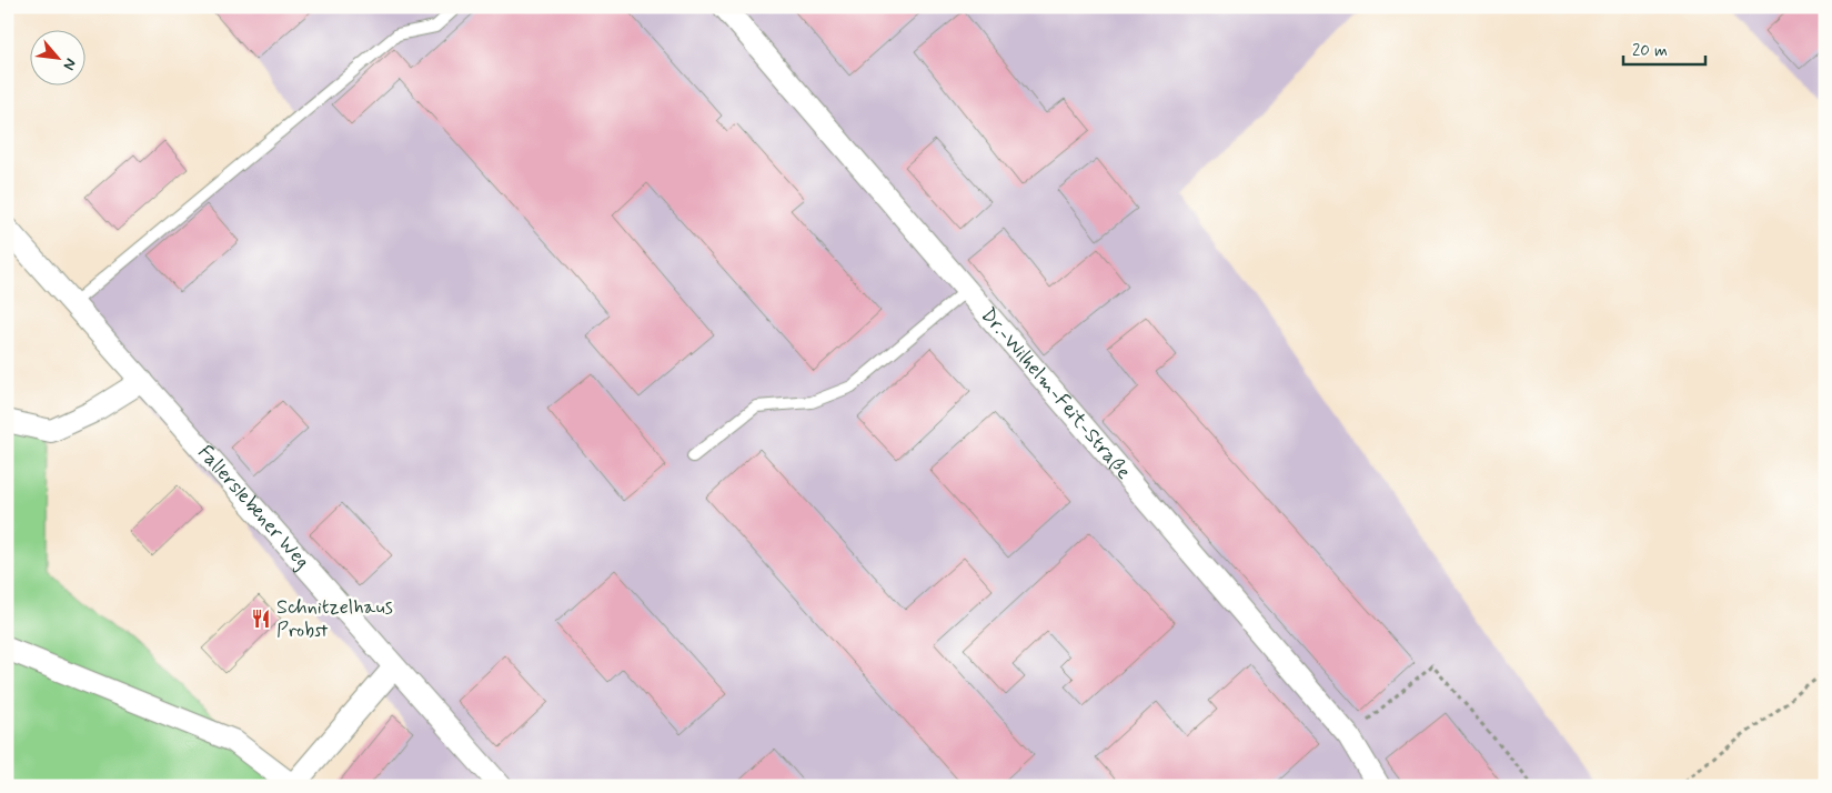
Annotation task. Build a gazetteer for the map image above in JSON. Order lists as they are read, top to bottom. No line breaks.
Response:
{"streets":{"street":["Dr.-Wilhelm-Feit-Straße","Fallerslebener Weg"]},"places":{"restaurant":["Schnitzelhaus Probst"]},"scale_bar":"20 m","north":"bottom right"}
